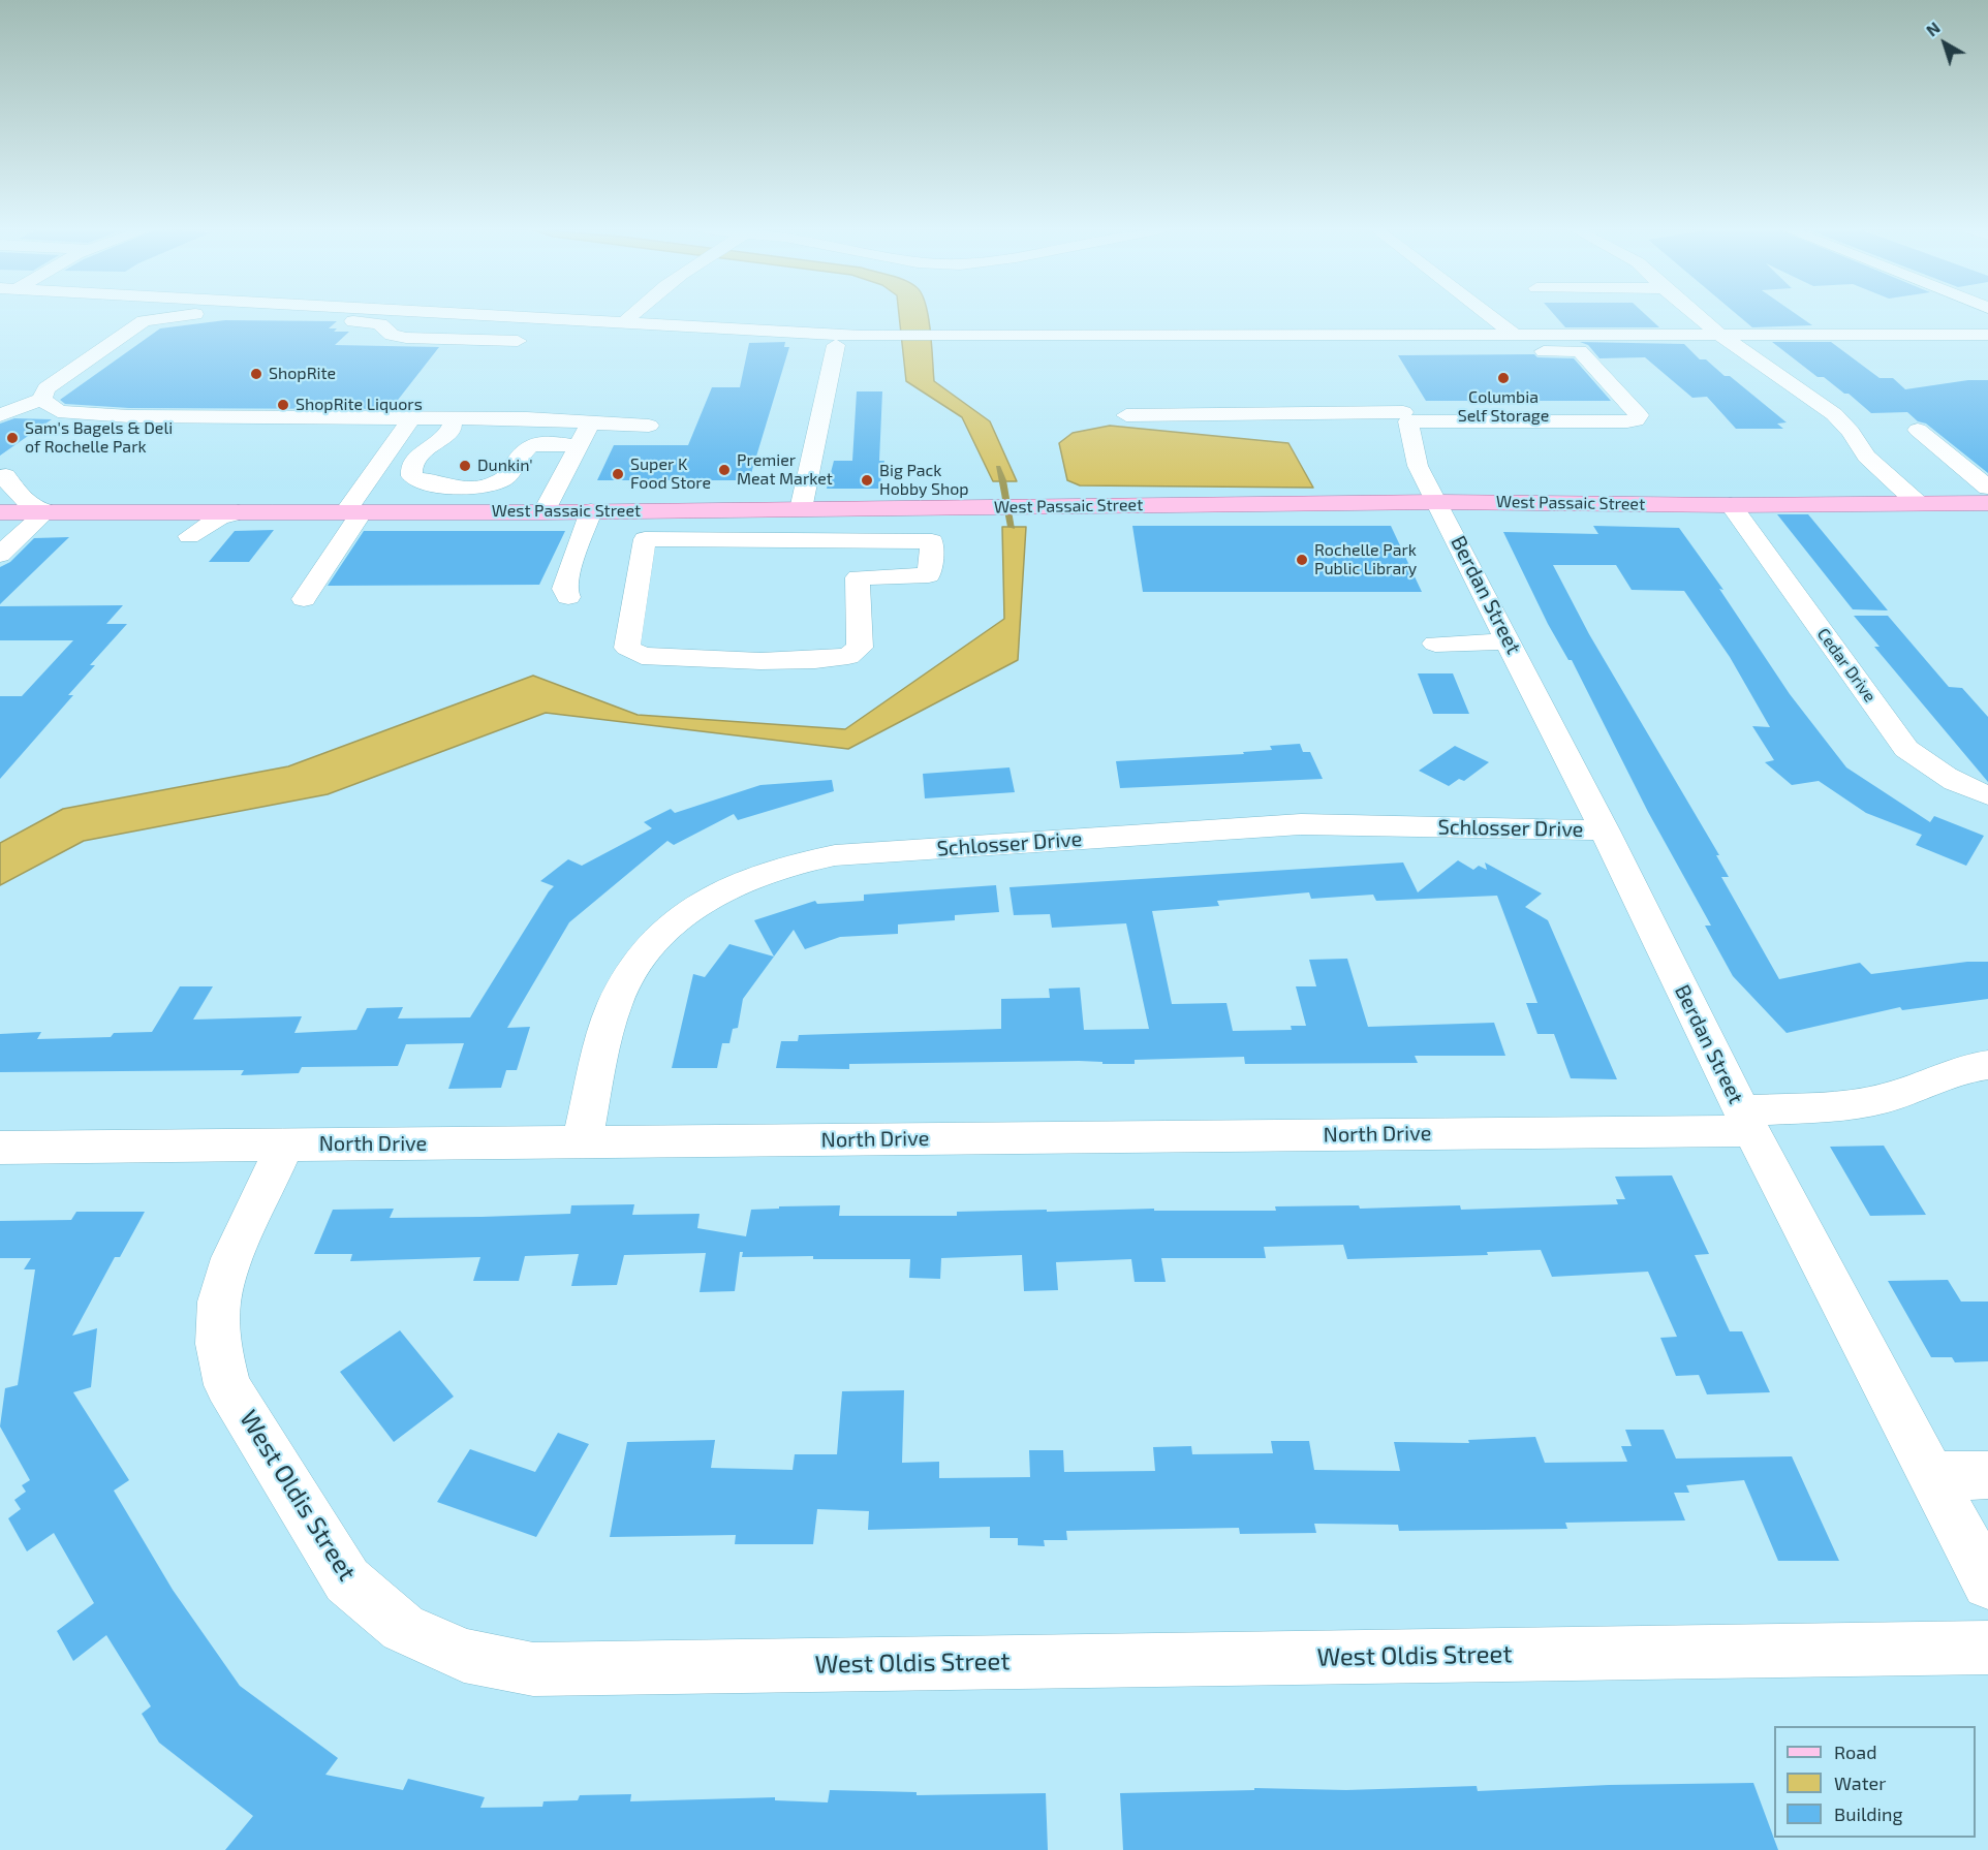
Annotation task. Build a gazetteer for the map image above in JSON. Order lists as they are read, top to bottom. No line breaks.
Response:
{"streets":{"main road":["West Passaic Street"],"street":["Berdan Street","Cedar Drive","Schlosser Drive","North Drive","West Oldis Street"]},"crossings":[["West Passaic Street","Berdan Street"],["West Passaic Street","Cedar Drive"],["Berdan Street","Schlosser Drive"],["Berdan Street","North Drive"],["Schlosser Drive","North Drive"],["North Drive","West Oldis Street"]],"places":["ShopRite","Columbia Self Storage","ShopRite Liquors","Sam's Bagels & Deli of Rochelle Park","Dunkin'","Premier Meat Market","Super K Food Store","Big Pack Hobby Shop","Rochelle Park Public Library"],"legend":["Road","Water","Building"],"north":"top left"}
